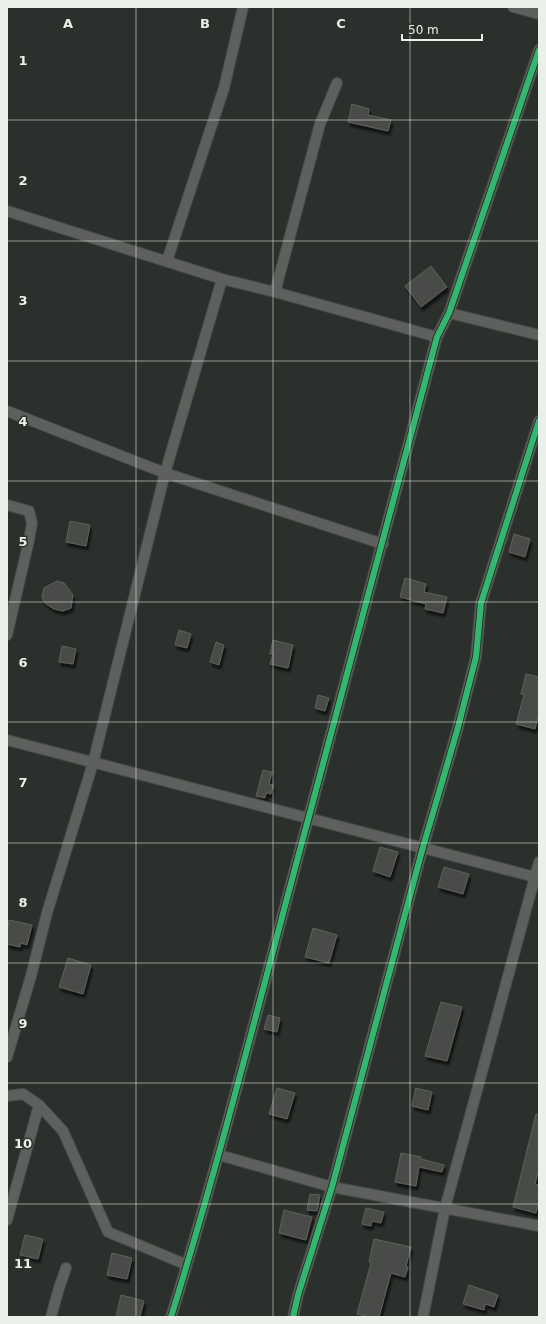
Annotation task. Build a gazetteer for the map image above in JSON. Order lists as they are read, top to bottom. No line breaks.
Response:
{"scale_bar":"50 m","grid":{"columns":["A","B","C"],"rows":["1","2","3","4","5","6","7","8","9","10","11"]}}
